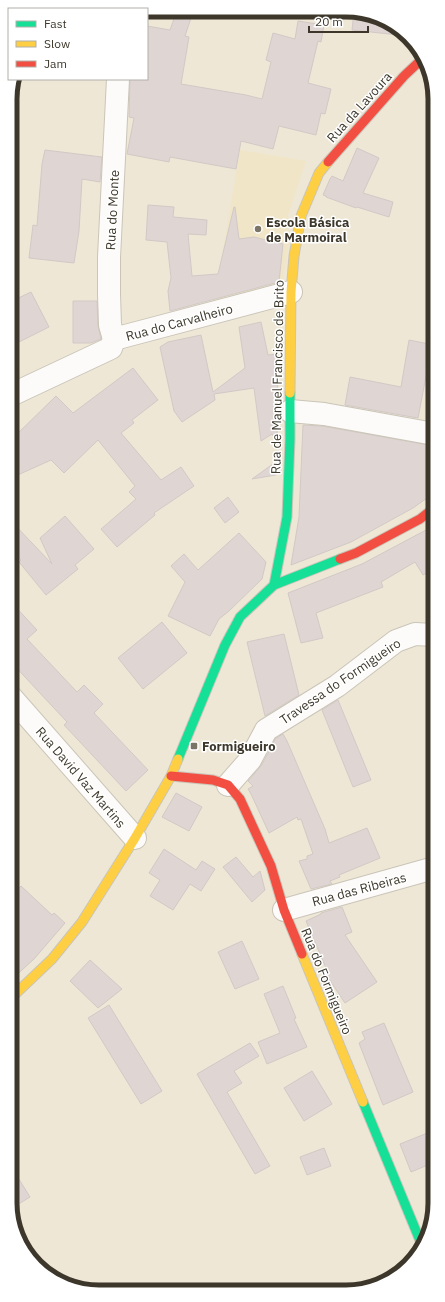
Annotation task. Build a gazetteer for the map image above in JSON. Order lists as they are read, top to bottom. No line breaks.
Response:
{"streets":{"street":["Rua da Lavoura","Rua do Monte","Rua do Carvalheiro","Rua de Manuel Francisco de Brito","Travessa do Formigueiro","Rua David Vaz Martins","Rua das Ribeiras","Rua do Formigueiro"]},"crossings":[["Rua da Lavoura","Rua de Manuel Francisco de Brito"],["Rua do Monte","Rua do Carvalheiro"],["Rua do Carvalheiro","Rua de Manuel Francisco de Brito"],["Travessa do Formigueiro","Rua do Formigueiro"],["Rua das Ribeiras","Rua do Formigueiro"]],"places":{"other":["Escola Básica de Marmoiral"],"transit":["Formigueiro"]},"legend":["Fast","Slow","Jam"],"scale_bar":"20 m"}
